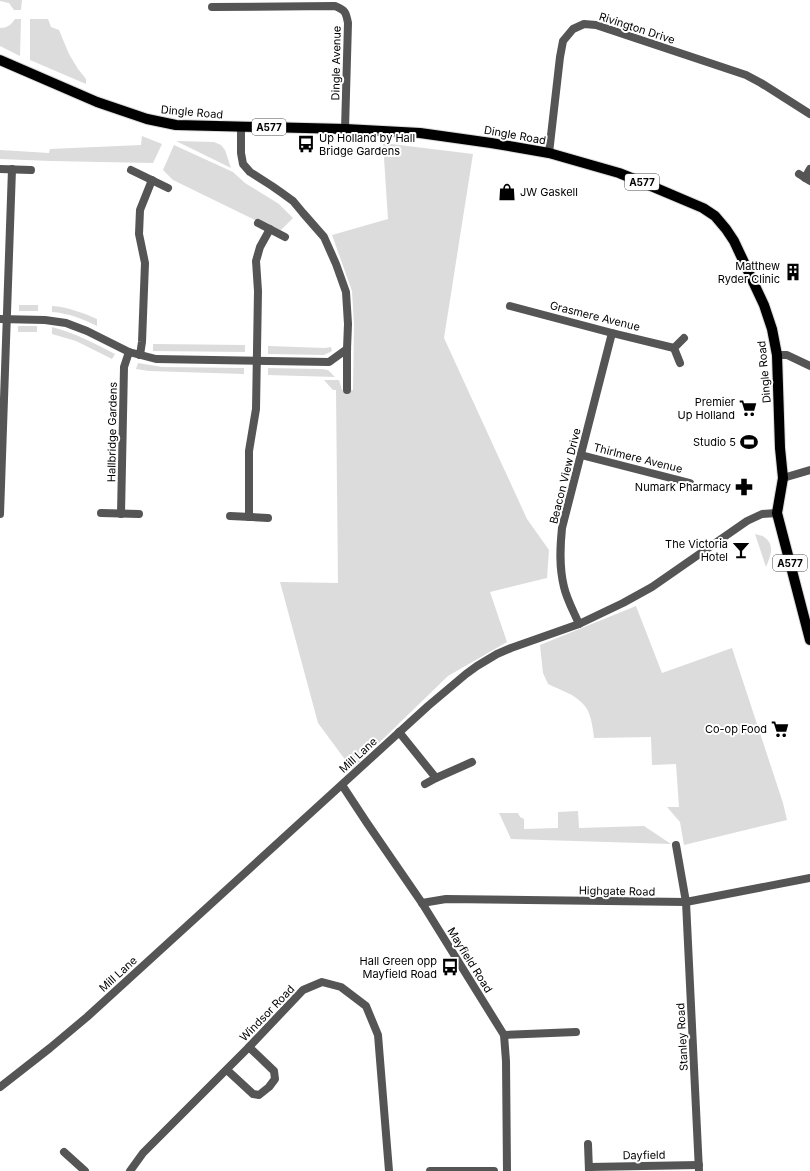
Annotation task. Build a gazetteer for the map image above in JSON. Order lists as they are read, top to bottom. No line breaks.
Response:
{"streets":{"main road":["Dingle Road","A577"],"street":["Rivington Drive","Dingle Avenue","Grasmere Avenue","Hallbridge Gardens","Thirlmere Avenue","Beacon View Drive","Mill Lane","Highgate Road","Mayfield Road","Windsor Road","Stanley Road","Dayfield"]},"crossings":[["Rivington Drive","Dingle Road"],["Dingle Avenue","Dingle Road"],["Dingle Road","A577"],["Dingle Road","Mill Lane"],["A577","Mill Lane"],["Grasmere Avenue","Beacon View Drive"],["Thirlmere Avenue","Beacon View Drive"],["Beacon View Drive","Mill Lane"],["Mill Lane","Mayfield Road"],["Highgate Road","Mayfield Road"],["Highgate Road","Stanley Road"],["Stanley Road","Dayfield"]],"places":{"bus stop":["Up Holland by Hall Bridge Gardens","Hall Green opp Mayfield Road"],"shop":["JW Gaskell"],"building":["Matthew Ryder Clinic"],"supermarket":["Premier Up Holland","Co-op Food"],"sports":["Studio 5"],"pharmacy":["Numark Pharmacy"],"bar":["The Victoria Hotel"]}}
